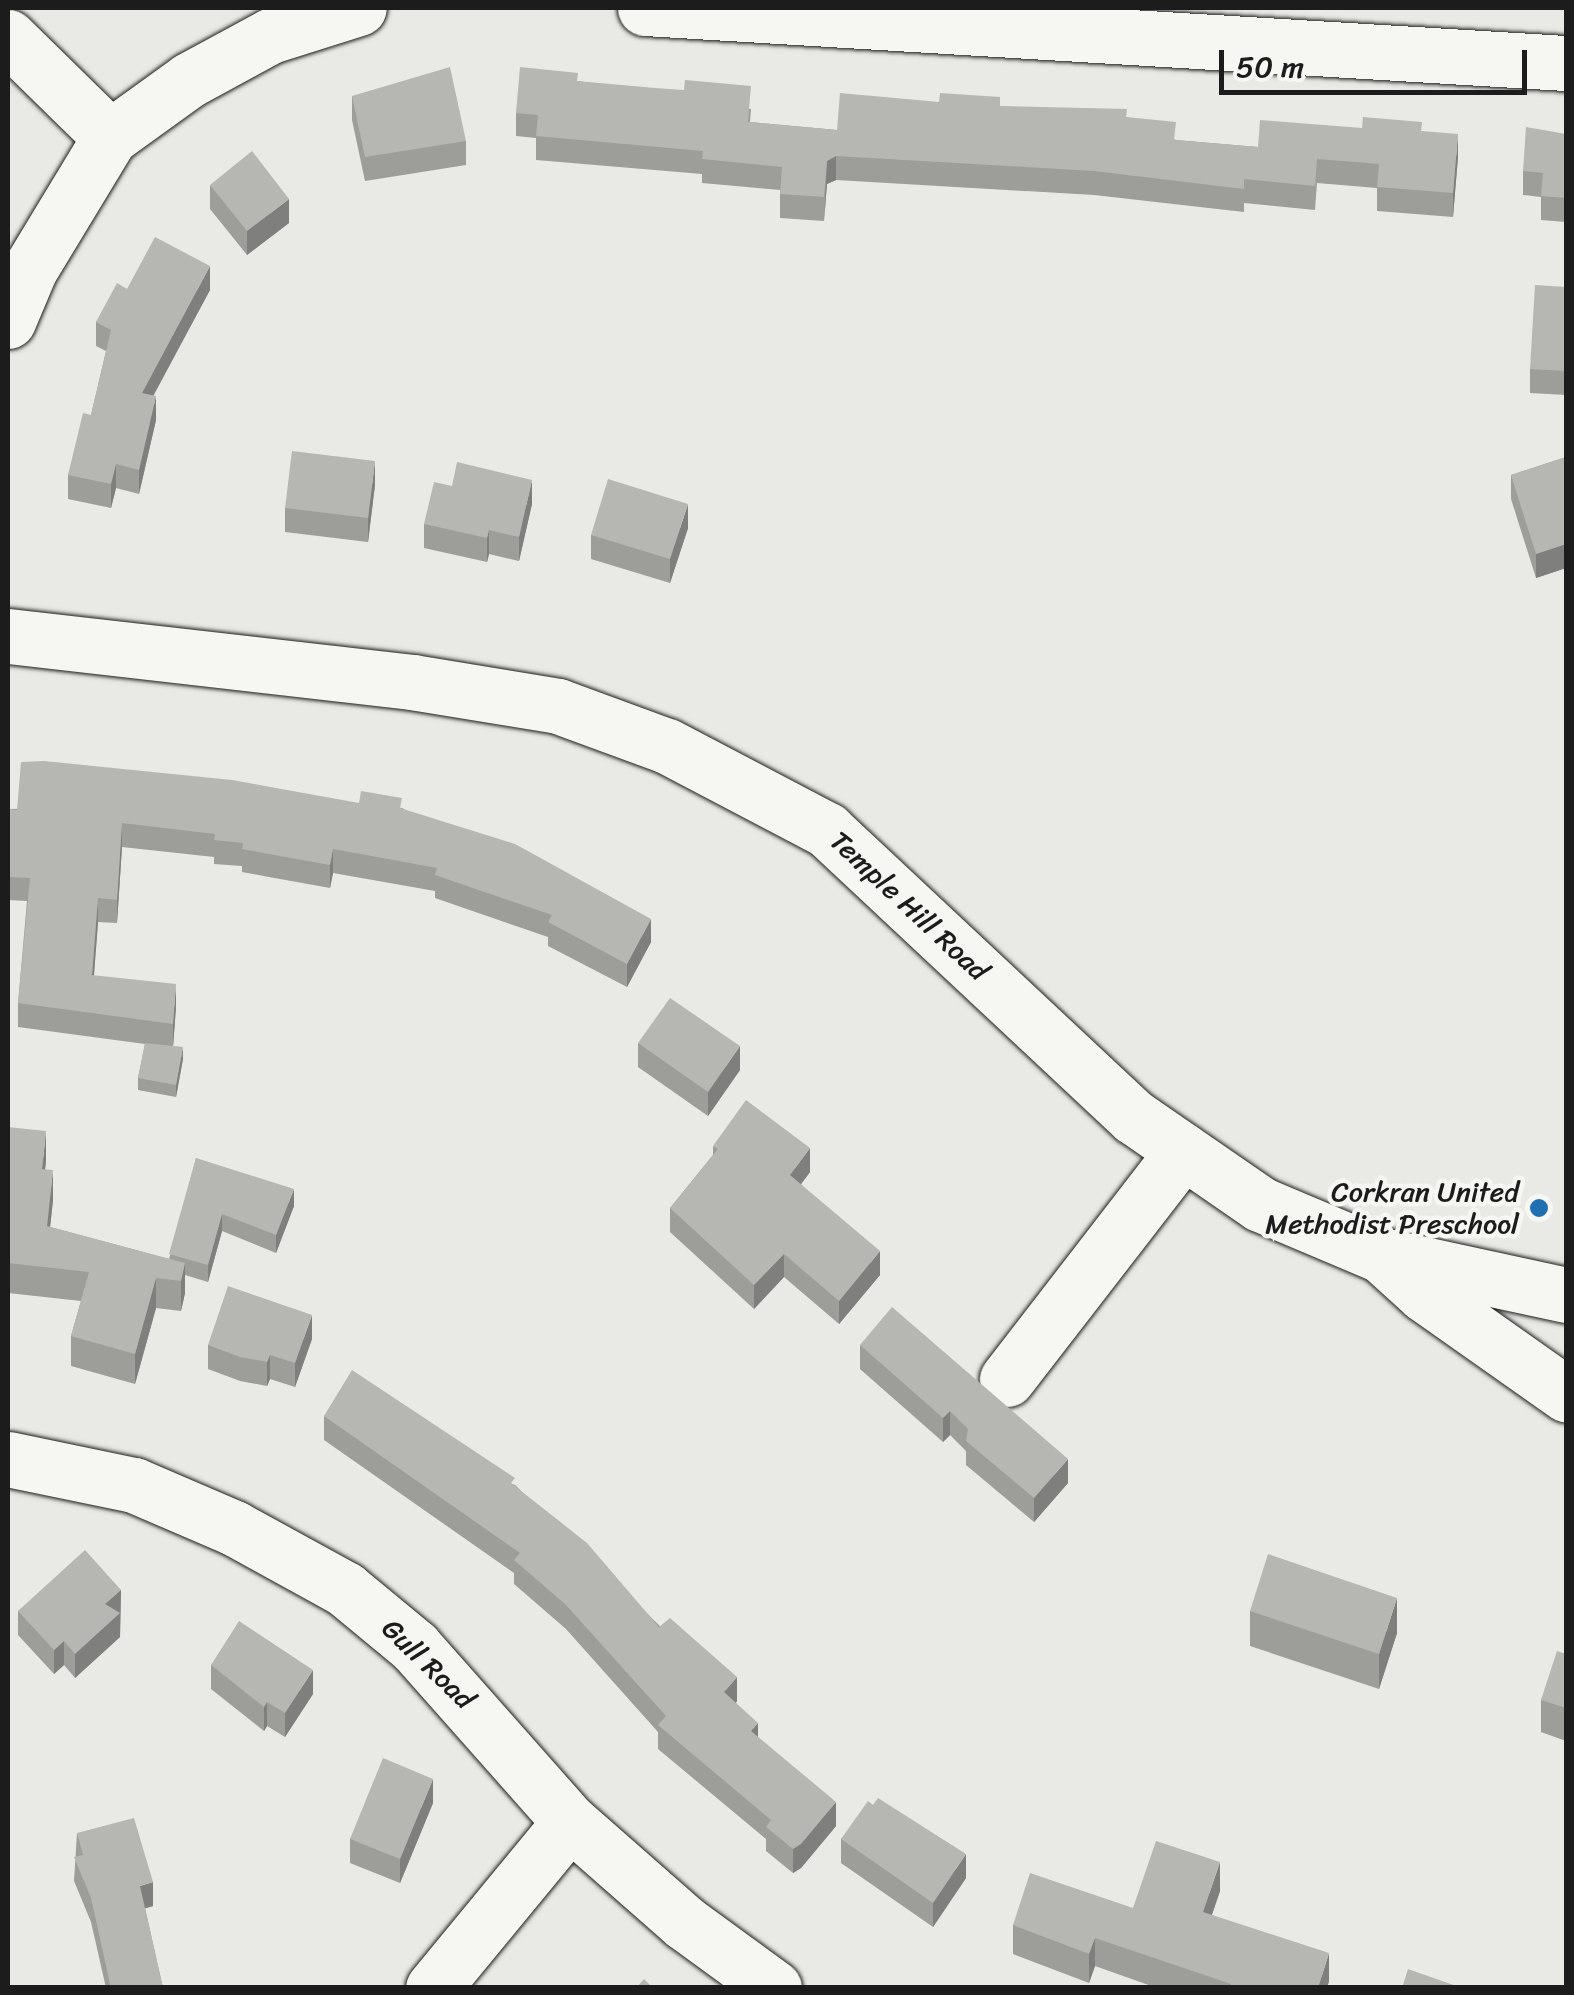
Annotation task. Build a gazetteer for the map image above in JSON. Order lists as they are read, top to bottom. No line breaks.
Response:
{"streets":{"street":["Temple Hill Road","Gull Road"]},"places":["Corkran United Methodist Preschool"],"scale_bar":"50 m"}
